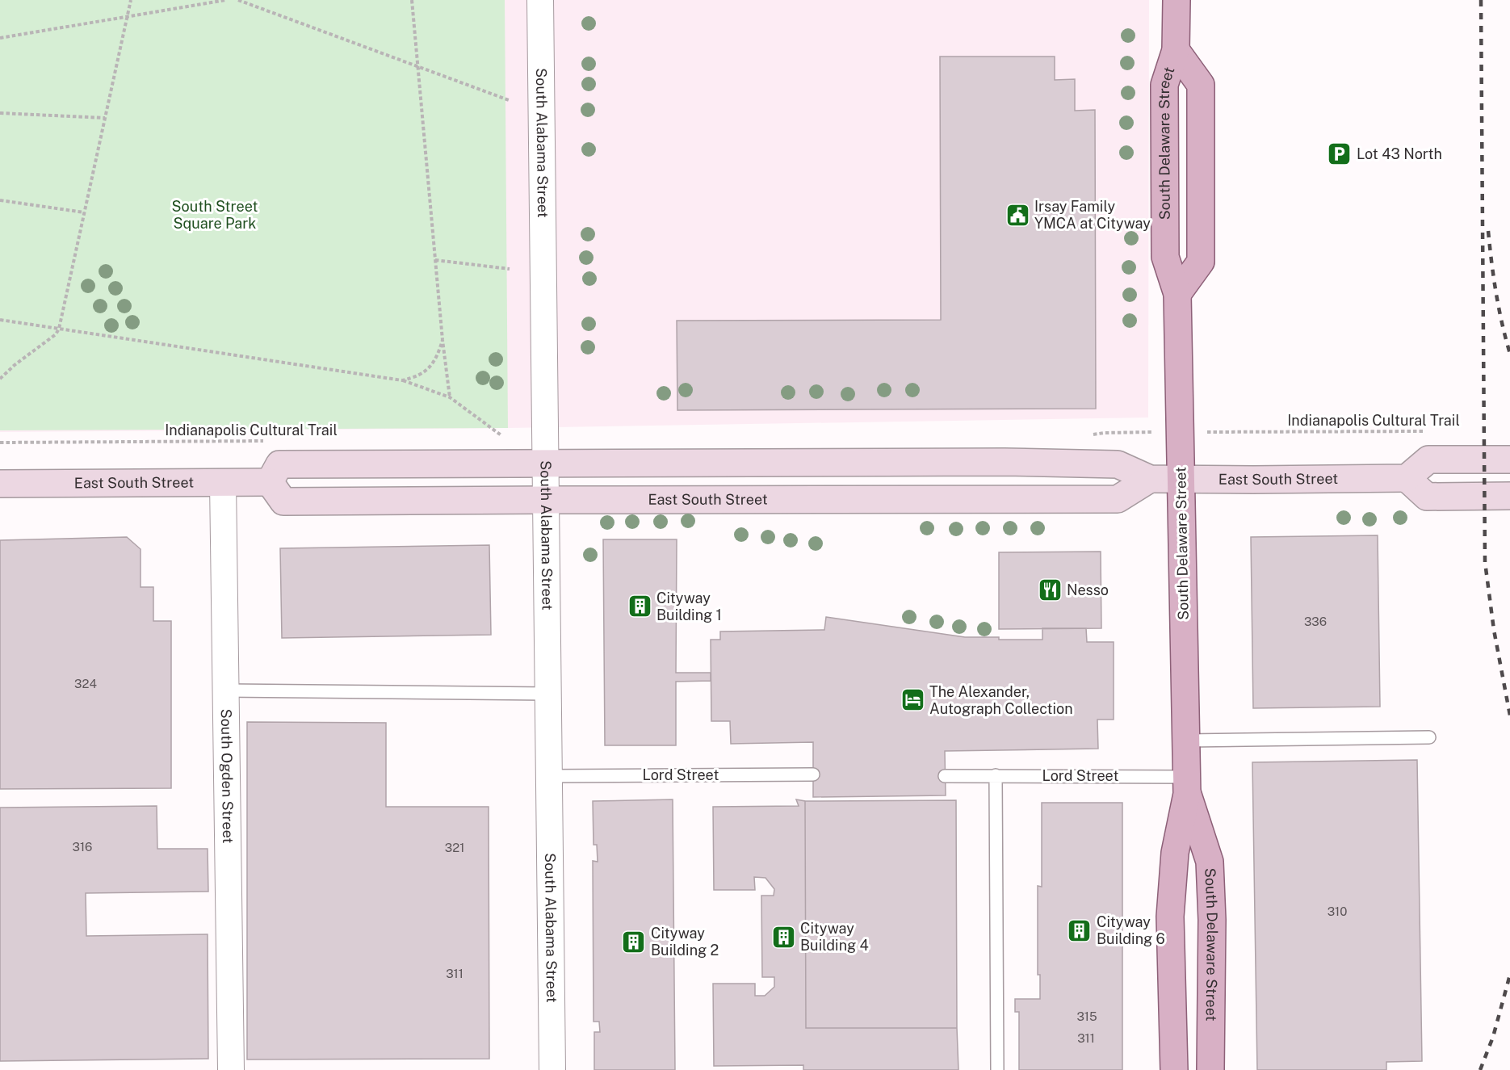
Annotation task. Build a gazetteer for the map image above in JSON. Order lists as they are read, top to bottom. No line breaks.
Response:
{"streets":{"main road":["South Delaware Street","East South Street"],"street":["South Alabama Street","South Ogden Street"],"lane":["Lord Street"],"path":["Indianapolis Cultural Trail"]},"crossings":[["South Alabama Street","East South Street"],["South Alabama Street","Lord Street"],["South Delaware Street","East South Street"],["South Delaware Street","Lord Street"],["East South Street","South Ogden Street"]],"parks":["South Street Square Park"],"places":{"parking":["Lot 43 North"],"public building":["Irsay Family YMCA at Cityway"],"restaurant":["Nesso"],"building":["Cityway Building 1","Cityway Building 6","Cityway Building 4","Cityway Building 2"],"hotel":["The Alexander, Autograph Collection"]},"house_numbers":["336","324","316","321","310","311","315","311"]}
